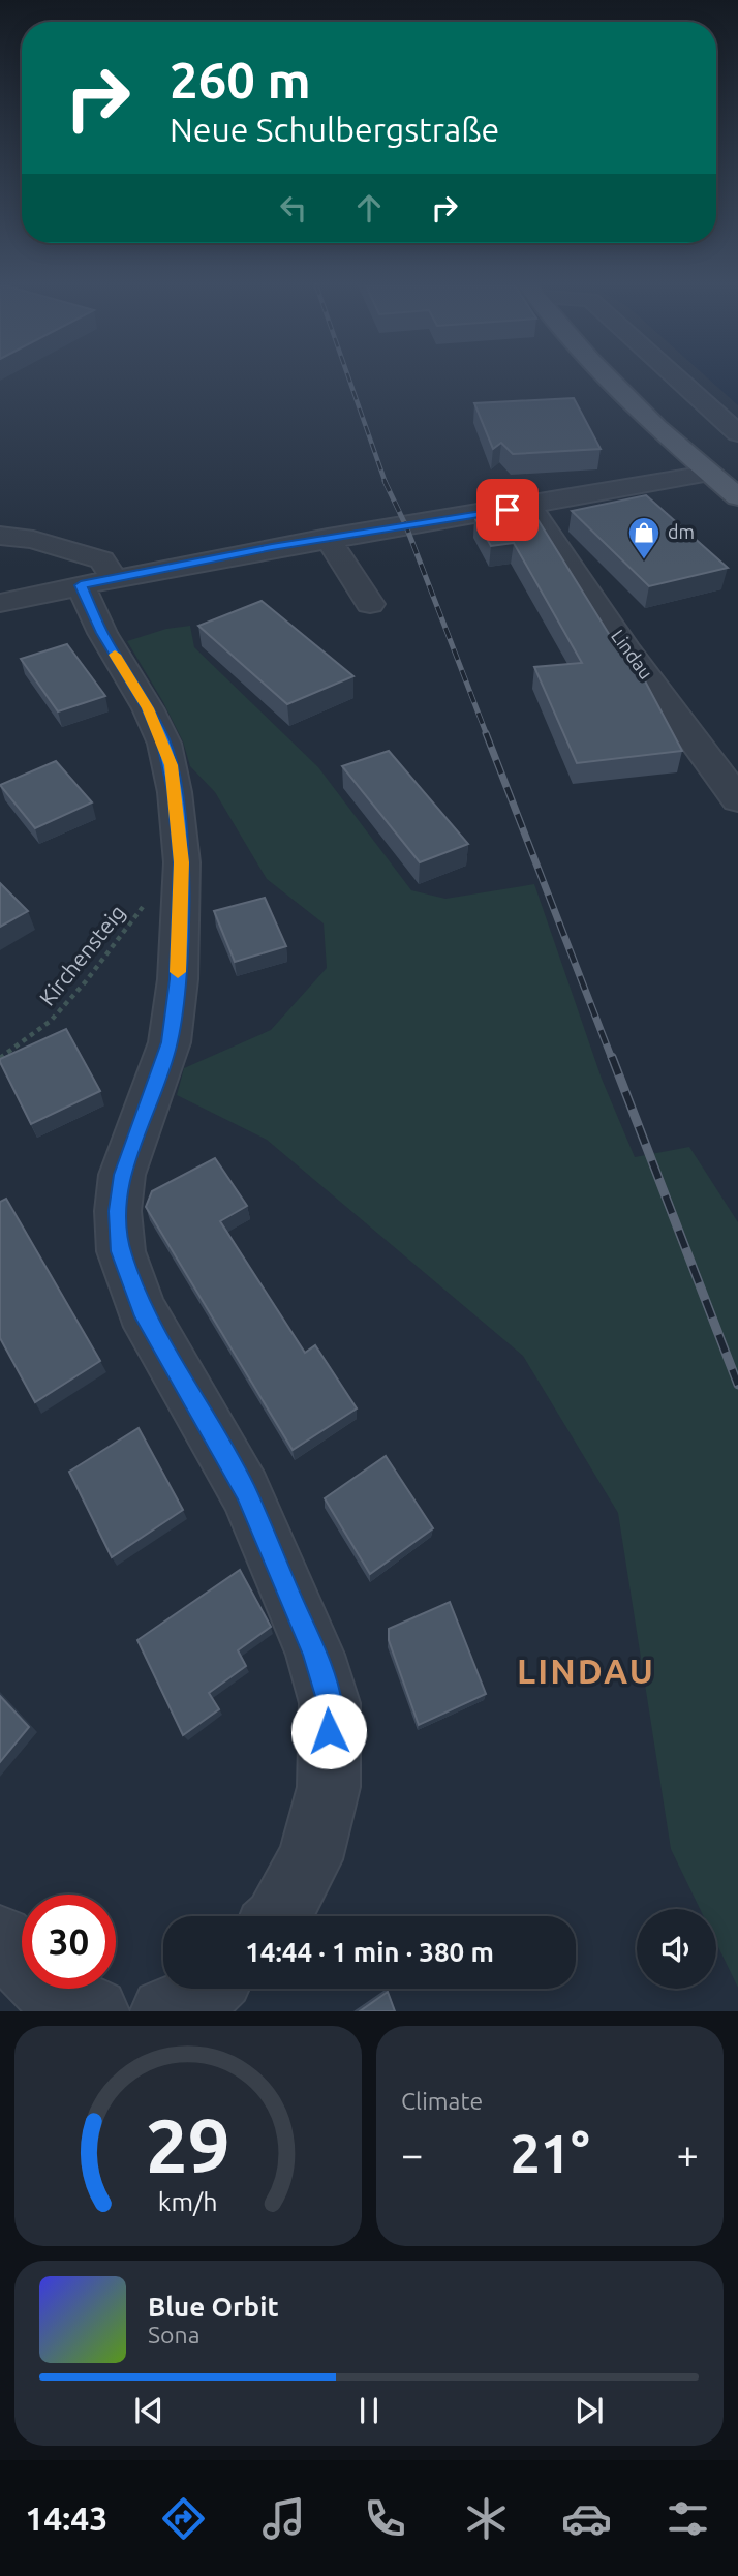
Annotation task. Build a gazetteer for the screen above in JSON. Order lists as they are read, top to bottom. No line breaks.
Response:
{"streets":{"street":["Lindau"],"path":["Kirchensteig"]},"districts":["LINDAU"],"places":{"shop":["dm"]},"page":{"turn":["260 m","Neue Schulbergstraße"],"limit":"30","trip":"14:44 · 1 min · 380 m","tile":"Climate","heat":["−","21°","+"],"song":["Blue Orbit","Sona"],"tabs":"14:43","gauge":["29","km/h"]}}
